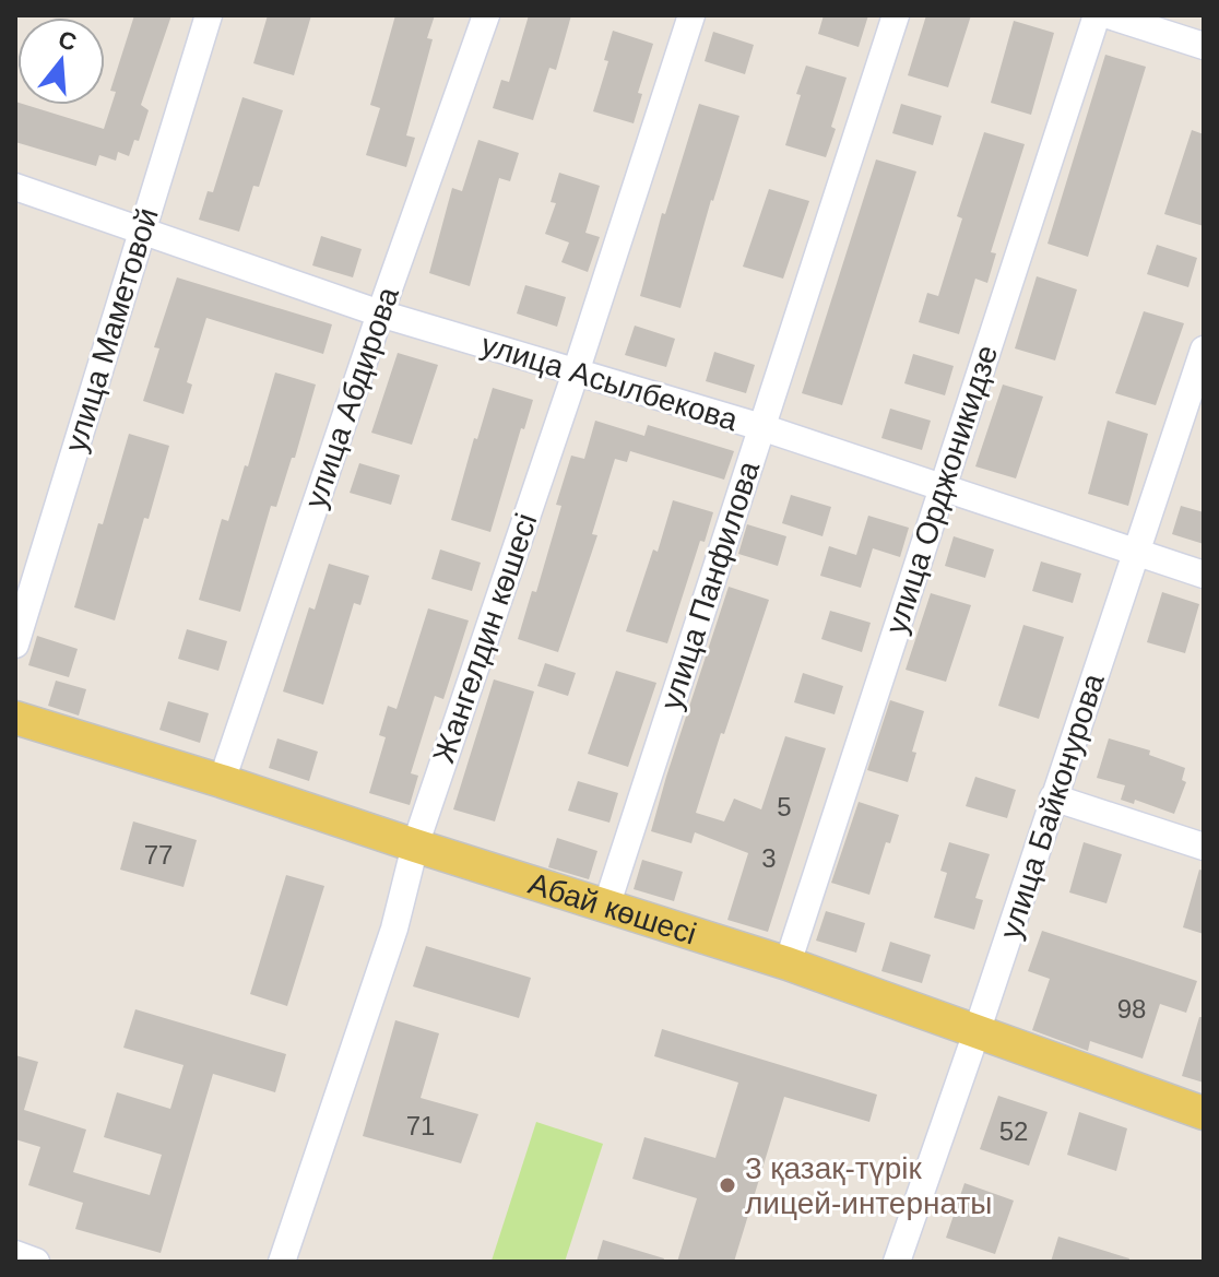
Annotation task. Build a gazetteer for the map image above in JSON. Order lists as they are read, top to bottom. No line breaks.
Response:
{"streets":{"main road":["Абай көшесі"],"street":["улица Маметовой","улица Асылбекова","улица Абдирова","улица Орджоникидзе","улица Панфилова","Жангелдин көшесі","улица Байконурова"]},"crossings":[["улица Маметовой","улица Асылбекова"],["улица Асылбекова","улица Абдирова"],["улица Асылбекова","улица Орджоникидзе"],["улица Асылбекова","улица Панфилова"],["улица Асылбекова","Жангелдин көшесі"],["улица Асылбекова","улица Байконурова"],["улица Абдирова","Абай көшесі"],["улица Орджоникидзе","Абай көшесі"],["улица Панфилова","Абай көшесі"],["Жангелдин көшесі","Абай көшесі"],["улица Байконурова","Абай көшесі"]],"places":["3 қазақ-түрік лицей-интернаты"],"house_numbers":["5","77","3","98","71","52"],"north":"top"}
